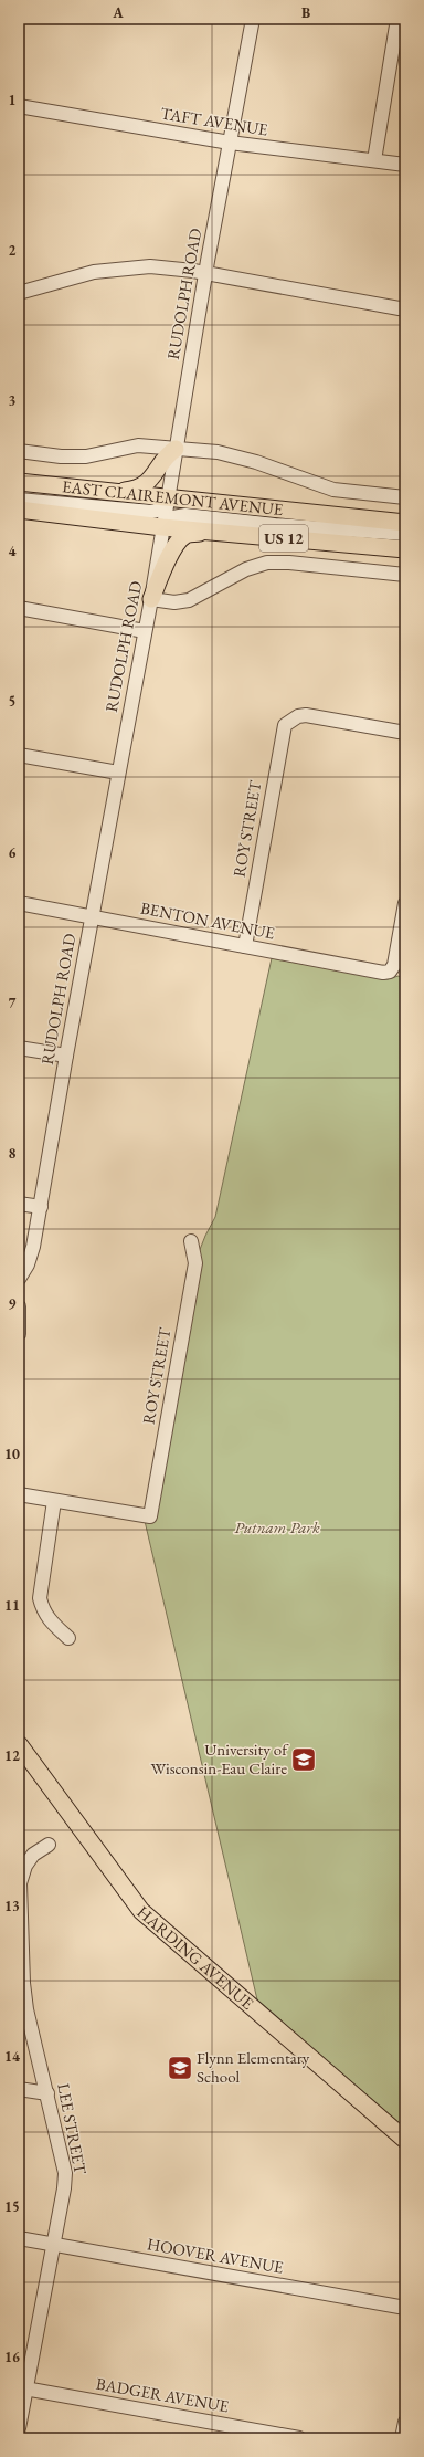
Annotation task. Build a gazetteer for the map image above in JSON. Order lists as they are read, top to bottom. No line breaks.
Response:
{"streets":{"main road":["EAST CLAIREMONT AVENUE","US 12","HARDING AVENUE"],"street":["TAFT AVENUE","RUDOLPH ROAD","ROY STREET","BENTON AVENUE","LEE STREET","HOOVER AVENUE","BADGER AVENUE"]},"crossings":[["TAFT AVENUE","RUDOLPH ROAD"],["RUDOLPH ROAD","EAST CLAIREMONT AVENUE"],["RUDOLPH ROAD","BENTON AVENUE"],["ROY STREET","BENTON AVENUE"],["LEE STREET","HOOVER AVENUE"],["LEE STREET","BADGER AVENUE"]],"parks":["Putnam Park"],"places":{"school or university":["University of Wisconsin-Eau Claire","Flynn Elementary School"]},"grid":{"columns":["A","B"],"rows":["1","2","3","4","5","6","7","8","9","10","11","12","13","14","15","16"]}}
